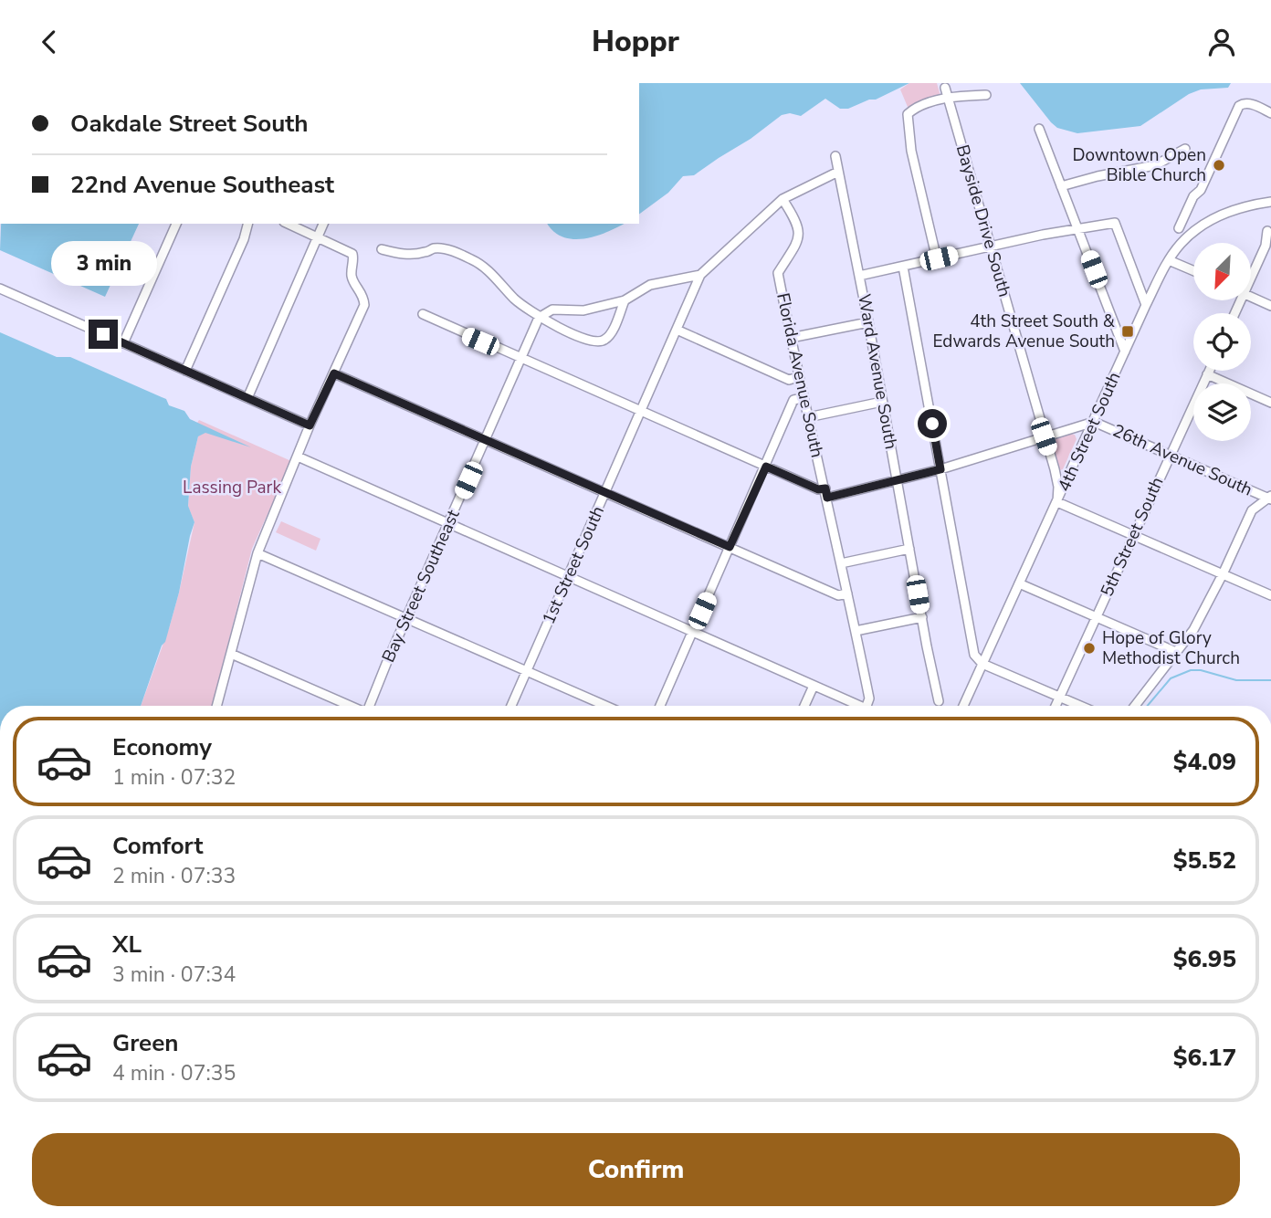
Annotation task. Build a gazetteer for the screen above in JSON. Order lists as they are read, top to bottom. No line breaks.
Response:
{"streets":{"street":["Bayside Drive South","Ward Avenue South","Florida Avenue South","4th Street South","26th Avenue South","5th Street South","1st Street South","Bay Street Southeast"]},"crossings":[["Bayside Drive South","4th Street South"],["4th Street South","26th Avenue South"],["26th Avenue South","5th Street South"]],"parks":["Lassing Park"],"places":{"other":["Downtown Open Bible Church","Hope of Glory Methodist Church"],"transit":["4th Street South & Edwards Avenue South"]},"north":"bottom left","page":{"header":"Hoppr","banner":["Oakdale Street South","22nd Avenue Southeast"],"bubble":"3 min","list":[{"name":"Economy","note":"1 min · 07:32","value":"$4.09"},{"name":"Comfort","note":"2 min · 07:33","value":"$5.52"},{"name":"XL","note":"3 min · 07:34","value":"$6.95"},{"name":"Green","note":"4 min · 07:35","value":"$6.17"}],"buttons":"Confirm"}}
